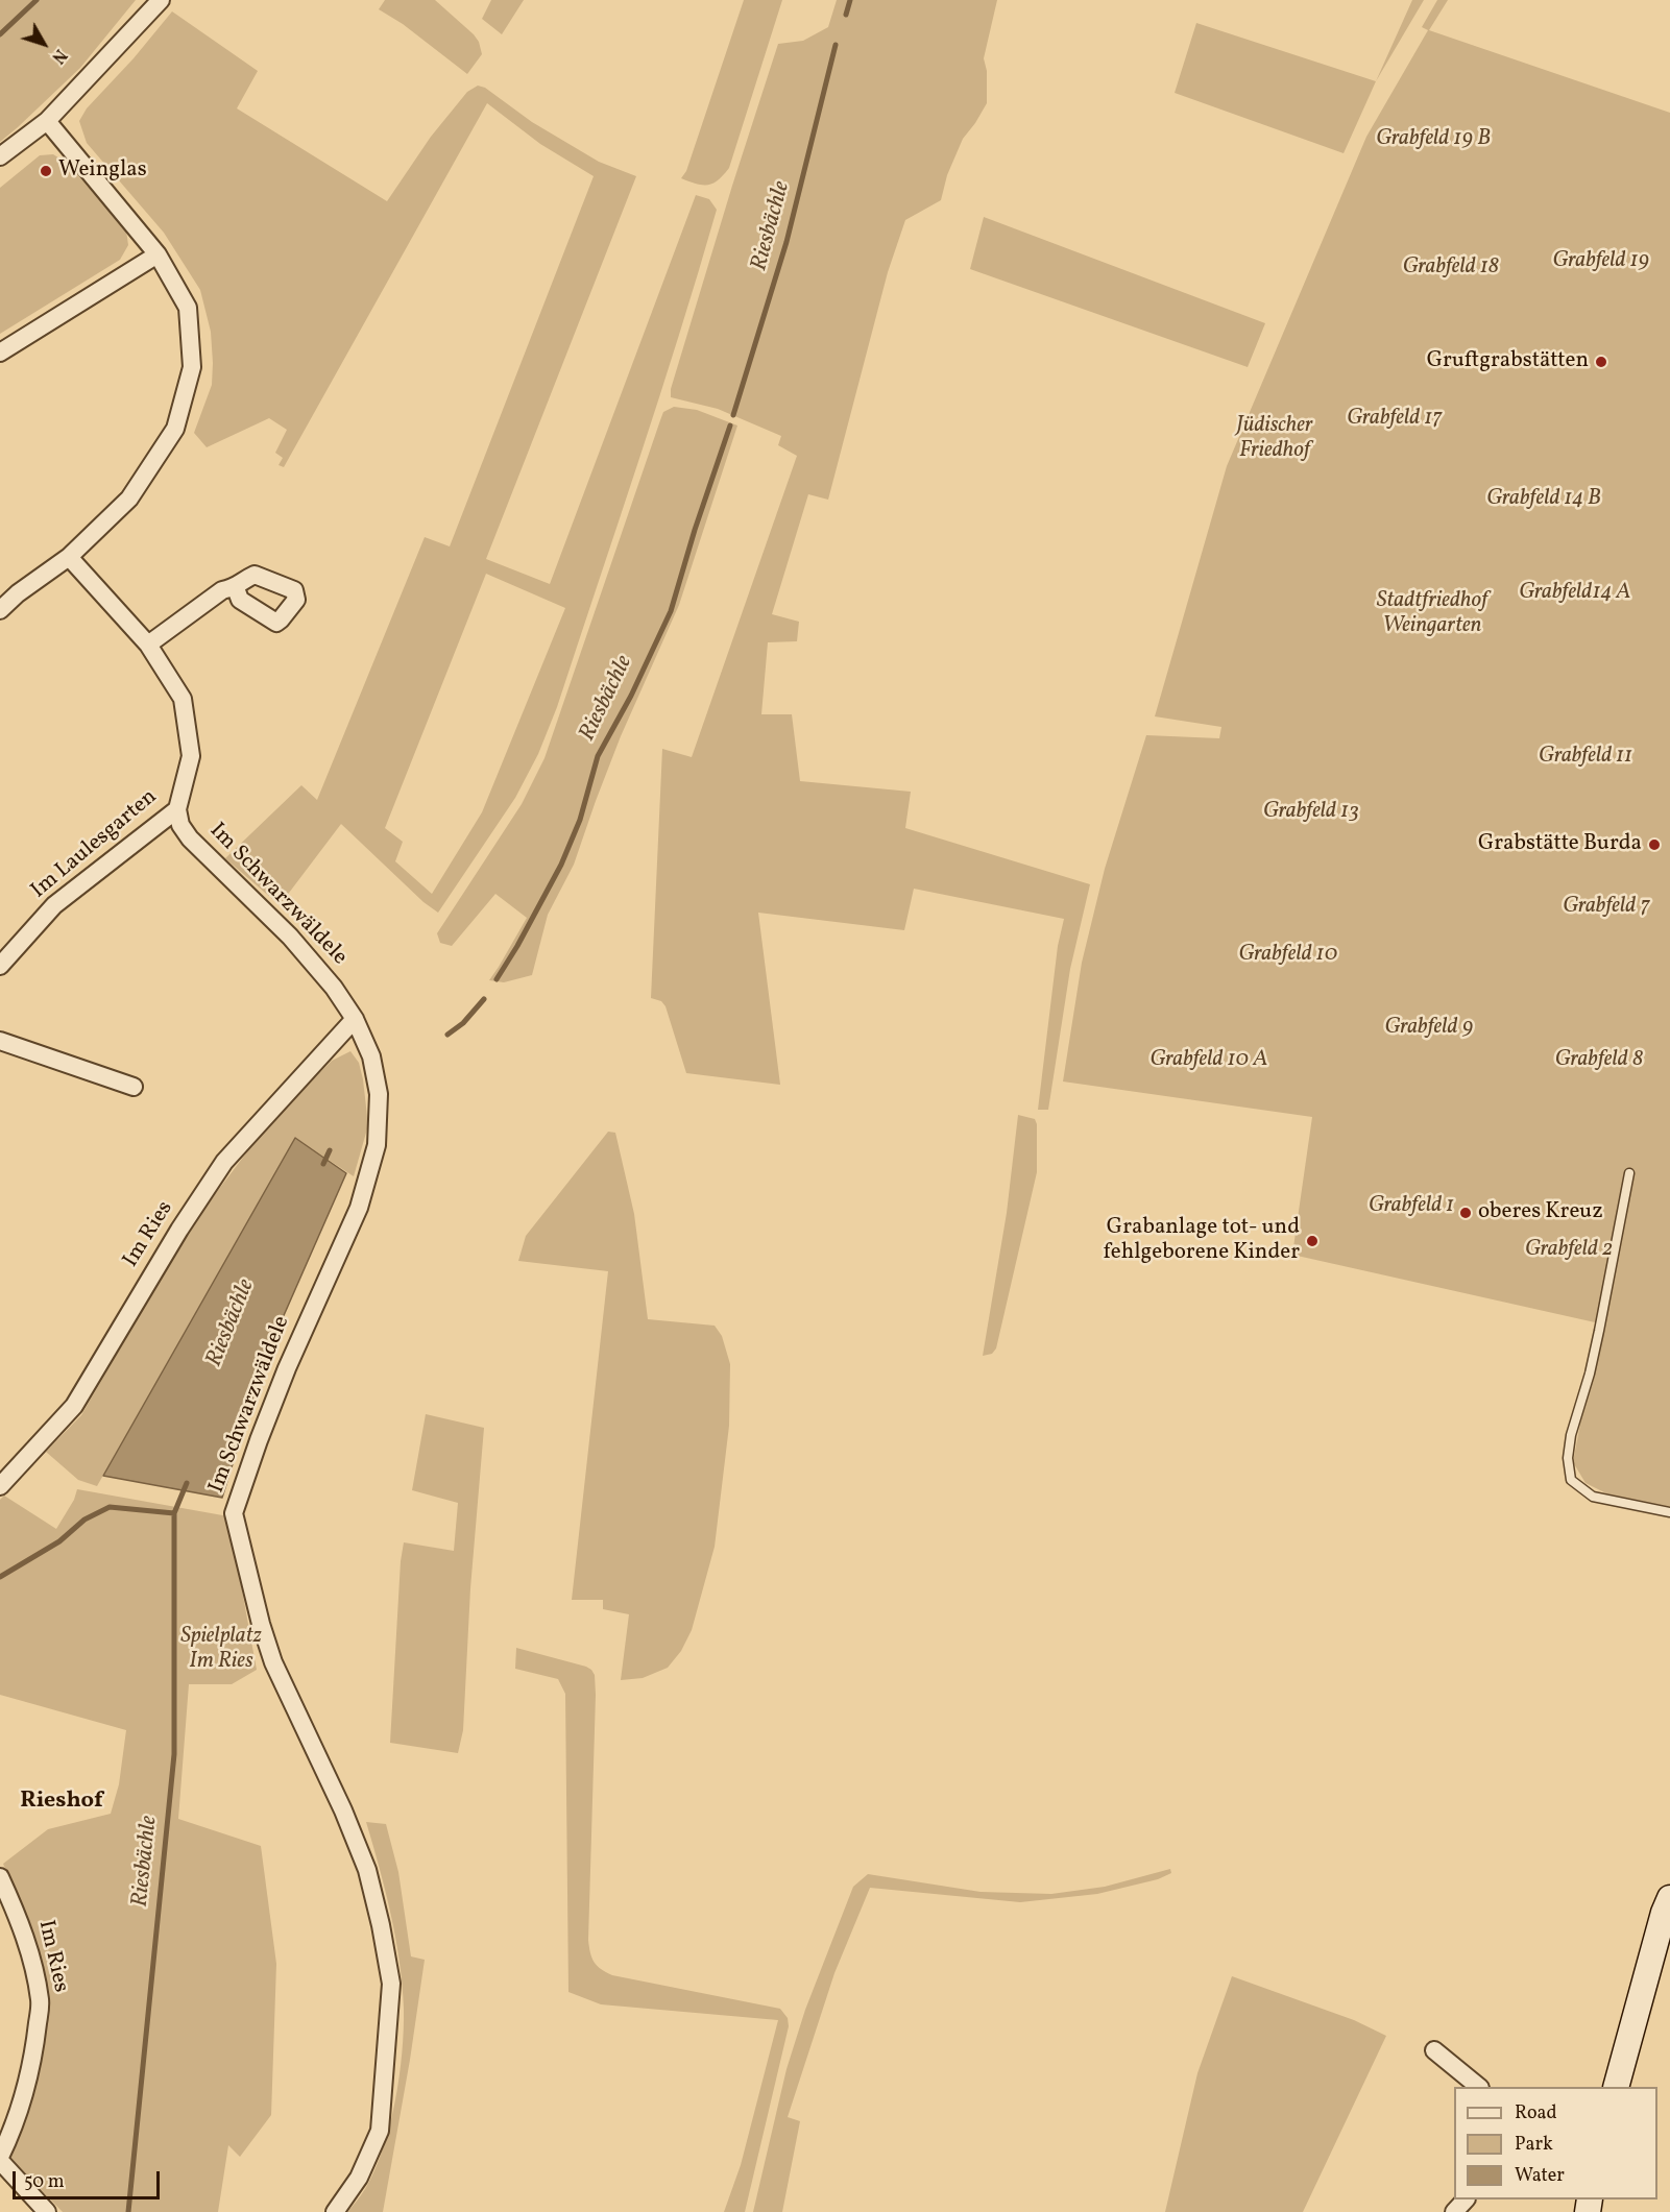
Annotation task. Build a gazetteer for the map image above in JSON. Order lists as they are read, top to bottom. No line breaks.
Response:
{"streets":{"street":["Im Laulesgarten","Im Schwarzwäldele","Im Ries"]},"crossings":[["Im Laulesgarten","Im Schwarzwäldele"],["Im Schwarzwäldele","Im Ries"]],"districts":["Rieshof"],"water":["Riesbächle"],"parks":["Grabfeld 19 B","Grabfeld 19","Grabfeld 18","Grabfeld 17","Jüdischer Friedhof","Grabfeld 14 B","Grabfeld14 A","Stadtfriedhof Weingarten","Grabfeld 11","Grabfeld 13","Grabfeld 7","Grabfeld 10","Grabfeld 9","Grabfeld 10 A","Grabfeld 8","Grabfeld 1","Grabfeld 2","Spielplatz Im Ries"],"places":["Weinglas","Gruftgrabstätten","Grabstätte Burda","oberes Kreuz","Grabanlage tot- und fehlgeborene Kinder"],"legend":["Road","Park","Water"],"scale_bar":"50 m","north":"bottom right"}
